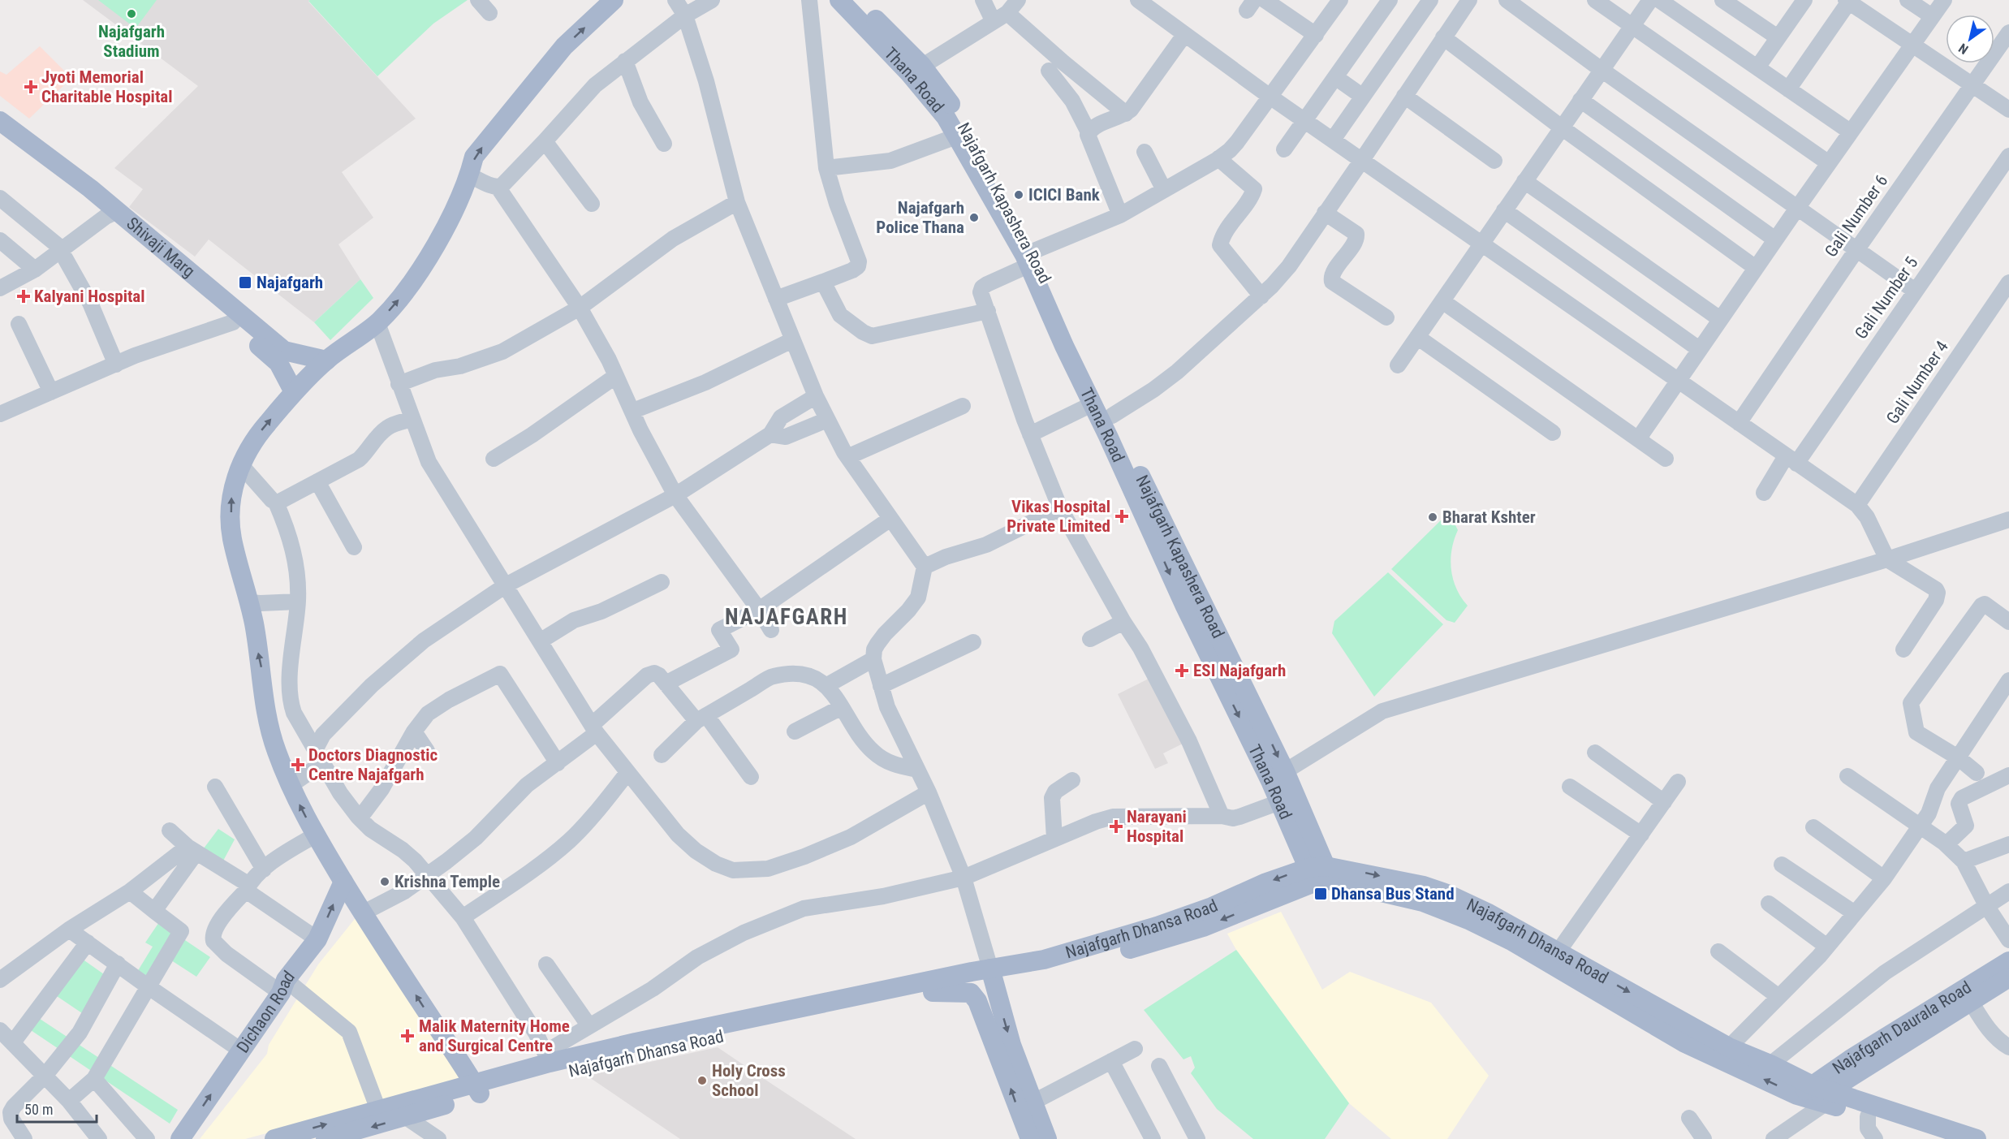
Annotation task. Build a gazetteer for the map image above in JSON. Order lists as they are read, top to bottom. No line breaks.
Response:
{"streets":{"main road":["Thana Road","Najafgarh Kapashera Road","Shivaji Marg","Najafgarh Dhansa Road","Dichaon Road","Najafgarh Daurala Road"],"street":["Gali Number 6","Gali Number 5","Gali Number 4"]},"crossings":[["Thana Road","Najafgarh Kapashera Road"],["Thana Road","Najafgarh Dhansa Road"],["Najafgarh Kapashera Road","Najafgarh Dhansa Road"],["Najafgarh Dhansa Road","Najafgarh Daurala Road"]],"one_way":["Thana Road","Najafgarh Kapashera Road","Dichaon Road"],"districts":["NAJAFGARH"],"places":{"other":["Najafgarh Stadium","ICICI Bank","Najafgarh Police Thana","Bharat Kshter","Krishna Temple","Holy Cross School"],"health":["Jyoti Memorial Charitable Hospital","Kalyani Hospital","Vikas Hospital Private Limited","ESI Najafgarh","Doctors Diagnostic Centre Najafgarh","Narayani Hospital","Malik Maternity Home and Surgical Centre"],"transit":["Najafgarh","Dhansa Bus Stand"]},"scale_bar":"50 m","north":"bottom left"}
